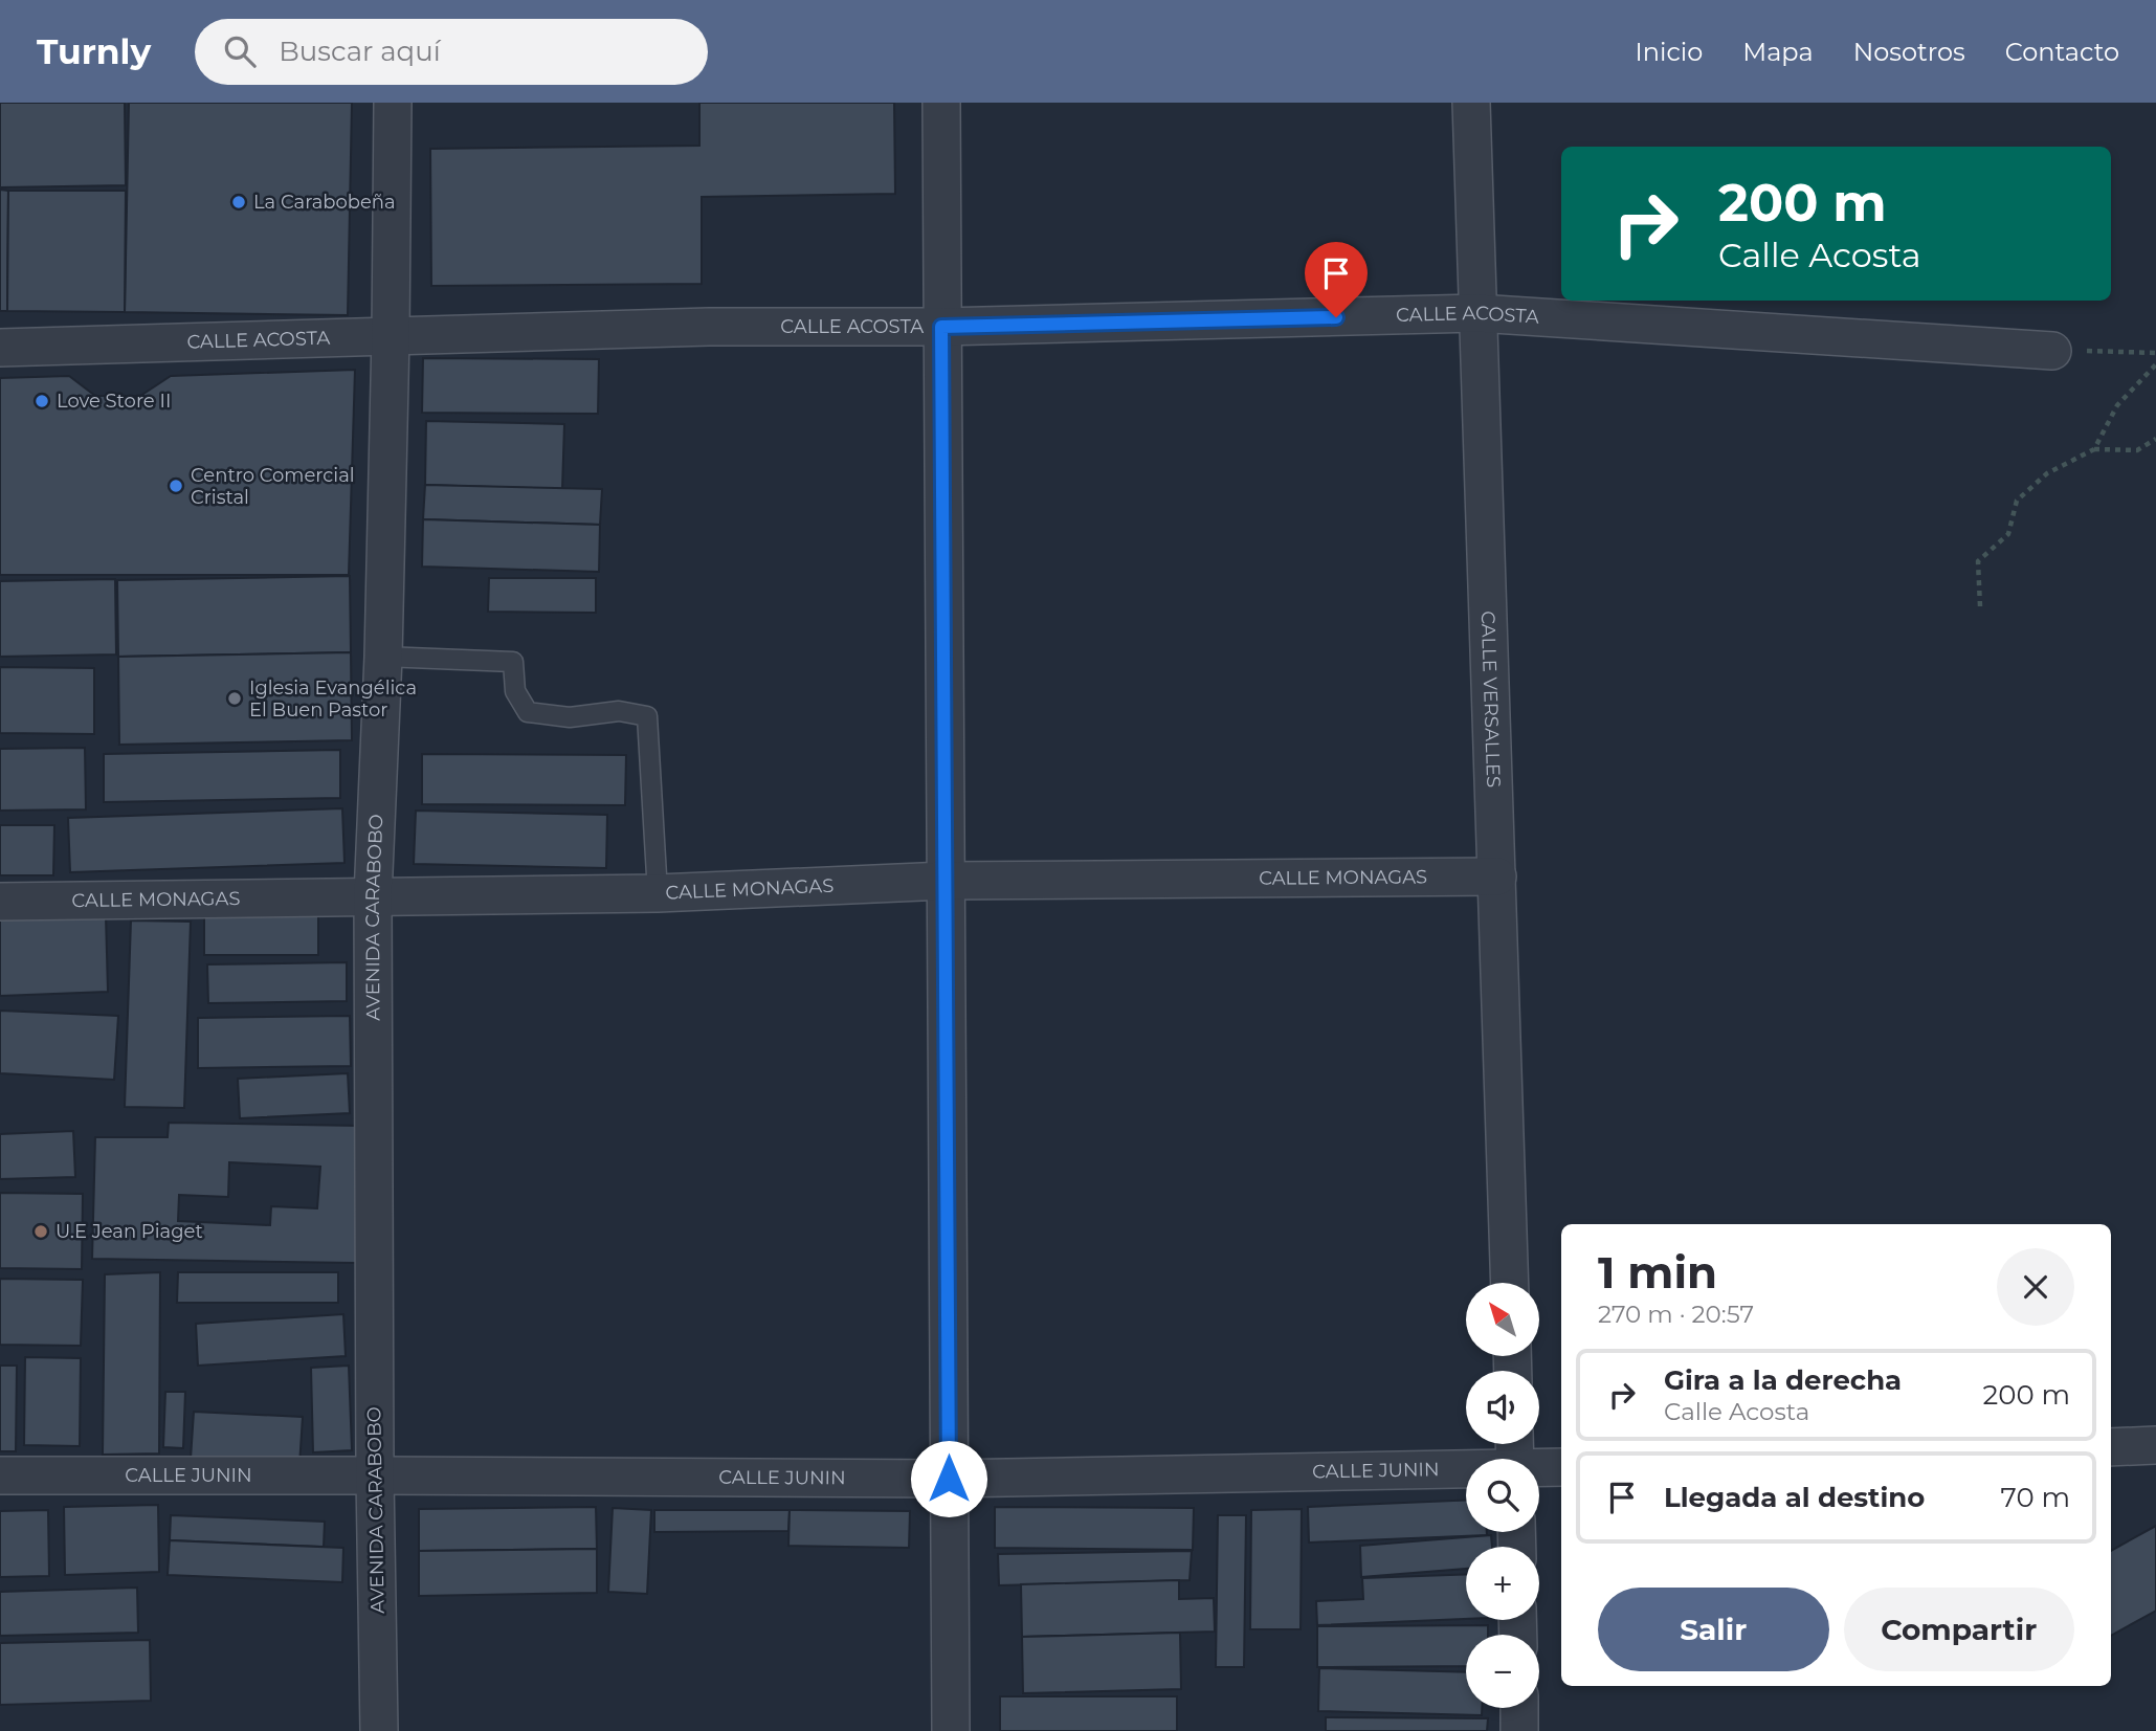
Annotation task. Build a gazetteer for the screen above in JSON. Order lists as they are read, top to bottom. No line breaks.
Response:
{"streets":{"street":["CALLE ACOSTA","CALLE VERSALLES","CALLE MONAGAS","AVENIDA CARABOBO","CALLE JUNIN"]},"crossings":[["CALLE ACOSTA","CALLE VERSALLES"],["CALLE ACOSTA","AVENIDA CARABOBO"],["CALLE VERSALLES","CALLE MONAGAS"],["CALLE MONAGAS","AVENIDA CARABOBO"],["AVENIDA CARABOBO","CALLE JUNIN"]],"places":["La Carabobeña","Love Store II","Centro Comercial Cristal","Iglesia Evangélica El Buen Pastor","U.E Jean Piaget"],"north":"top left","page":{"header":"Turnly","search":"Buscar aquí","nav":["Inicio","Mapa","Nosotros","Contacto"],"turn":["200 m","Calle Acosta"],"heading":["1 min","270 m · 20:57"],"map_buttons":["+","−"],"list":[{"name":"Gira a la derecha","note":"Calle Acosta","value":"200 m"},{"name":"Llegada al destino","value":"70 m"}],"buttons":["Salir","Compartir"]}}
